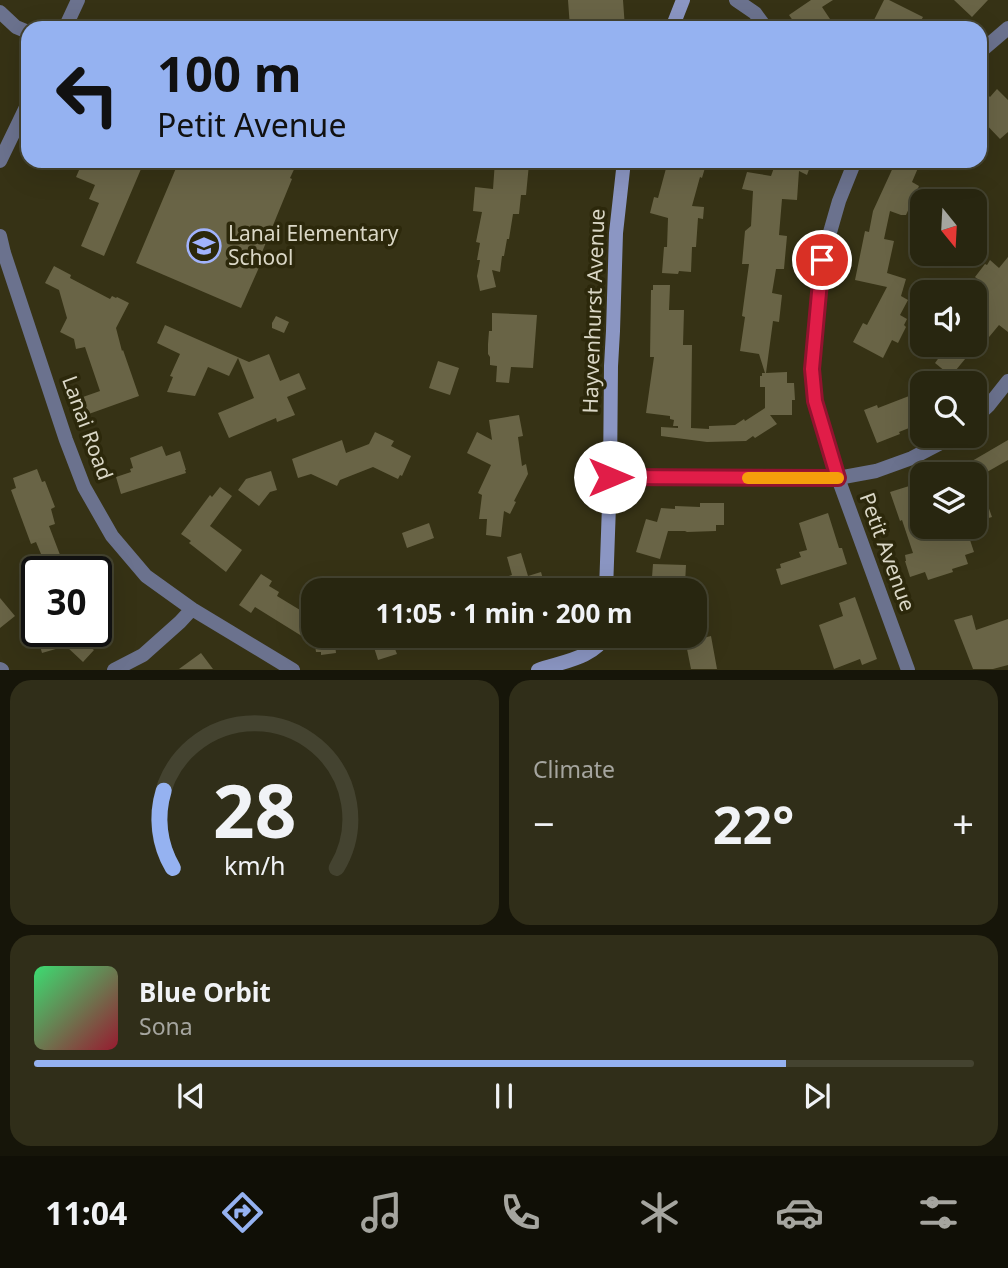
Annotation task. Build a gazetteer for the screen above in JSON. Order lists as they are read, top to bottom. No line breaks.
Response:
{"streets":{"main road":["Hayvenhurst Avenue"],"street":["Lanai Road","Petit Avenue"]},"places":{"school or university":["Lanai Elementary School"]},"north":"bottom","page":{"turn":["100 m","Petit Avenue"],"limit":"30","trip":"11:05 · 1 min · 200 m","tile":"Climate","heat":["−","22°","+"],"song":["Blue Orbit","Sona"],"tabs":"11:04","gauge":["28","km/h"]}}
